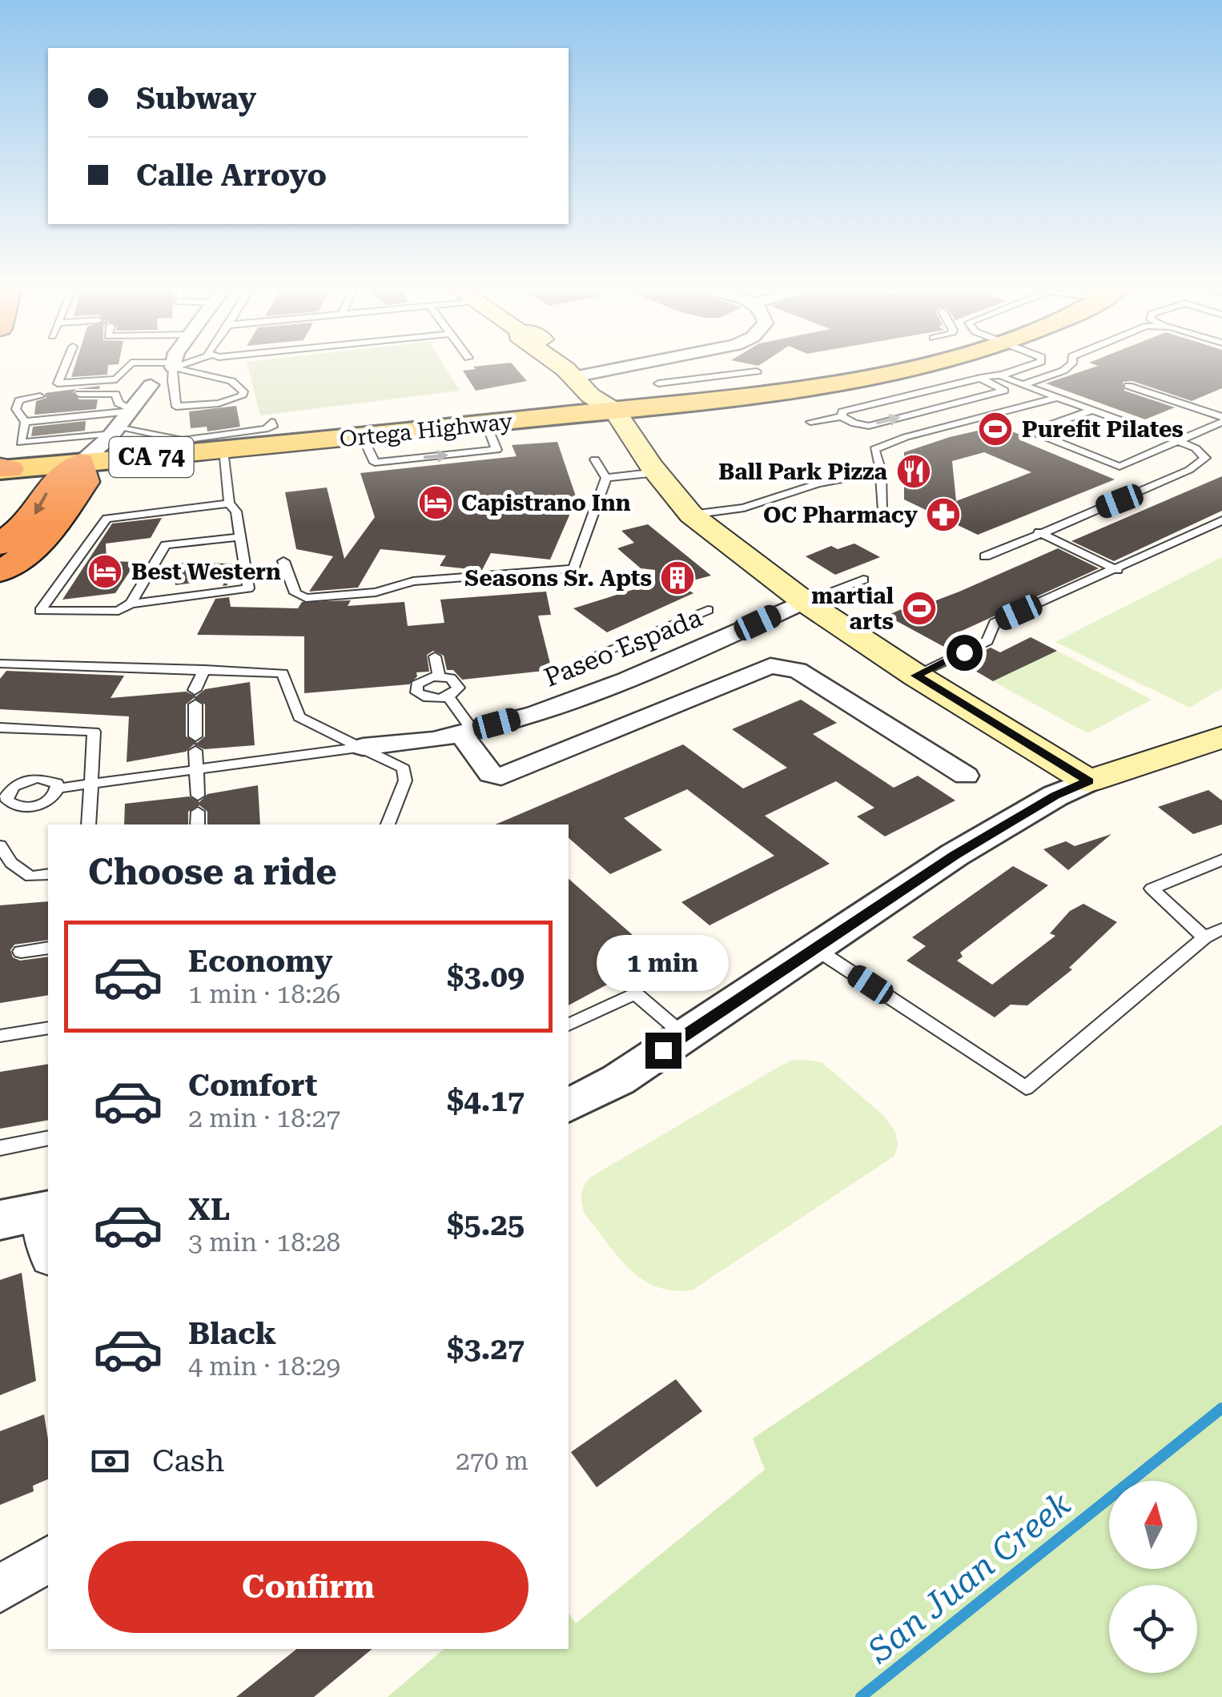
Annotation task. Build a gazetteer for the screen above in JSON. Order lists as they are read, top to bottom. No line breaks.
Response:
{"streets":{"main road":["Ortega Highway","CA 74"],"street":["Paseo Espada"]},"water":["San Juan Creek"],"places":{"sports":["Purefit Pilates","martial arts"],"restaurant":["Ball Park Pizza"],"hotel":["Capistrano Inn","Best Western"],"pharmacy":["OC Pharmacy"],"building":["Seasons Sr. Apts"]},"north":"top","page":{"banner":["Subway","Calle Arroyo"],"heading":"Choose a ride","list":[{"name":"Economy","note":"1 min · 18:26","value":"$3.09"},{"name":"Comfort","note":"2 min · 18:27","value":"$4.17"},{"name":"XL","note":"3 min · 18:28","value":"$5.25"},{"name":"Black","note":"4 min · 18:29","value":"$3.27"}],"bubble":"1 min","pay":["Cash","270 m"],"buttons":"Confirm"}}
